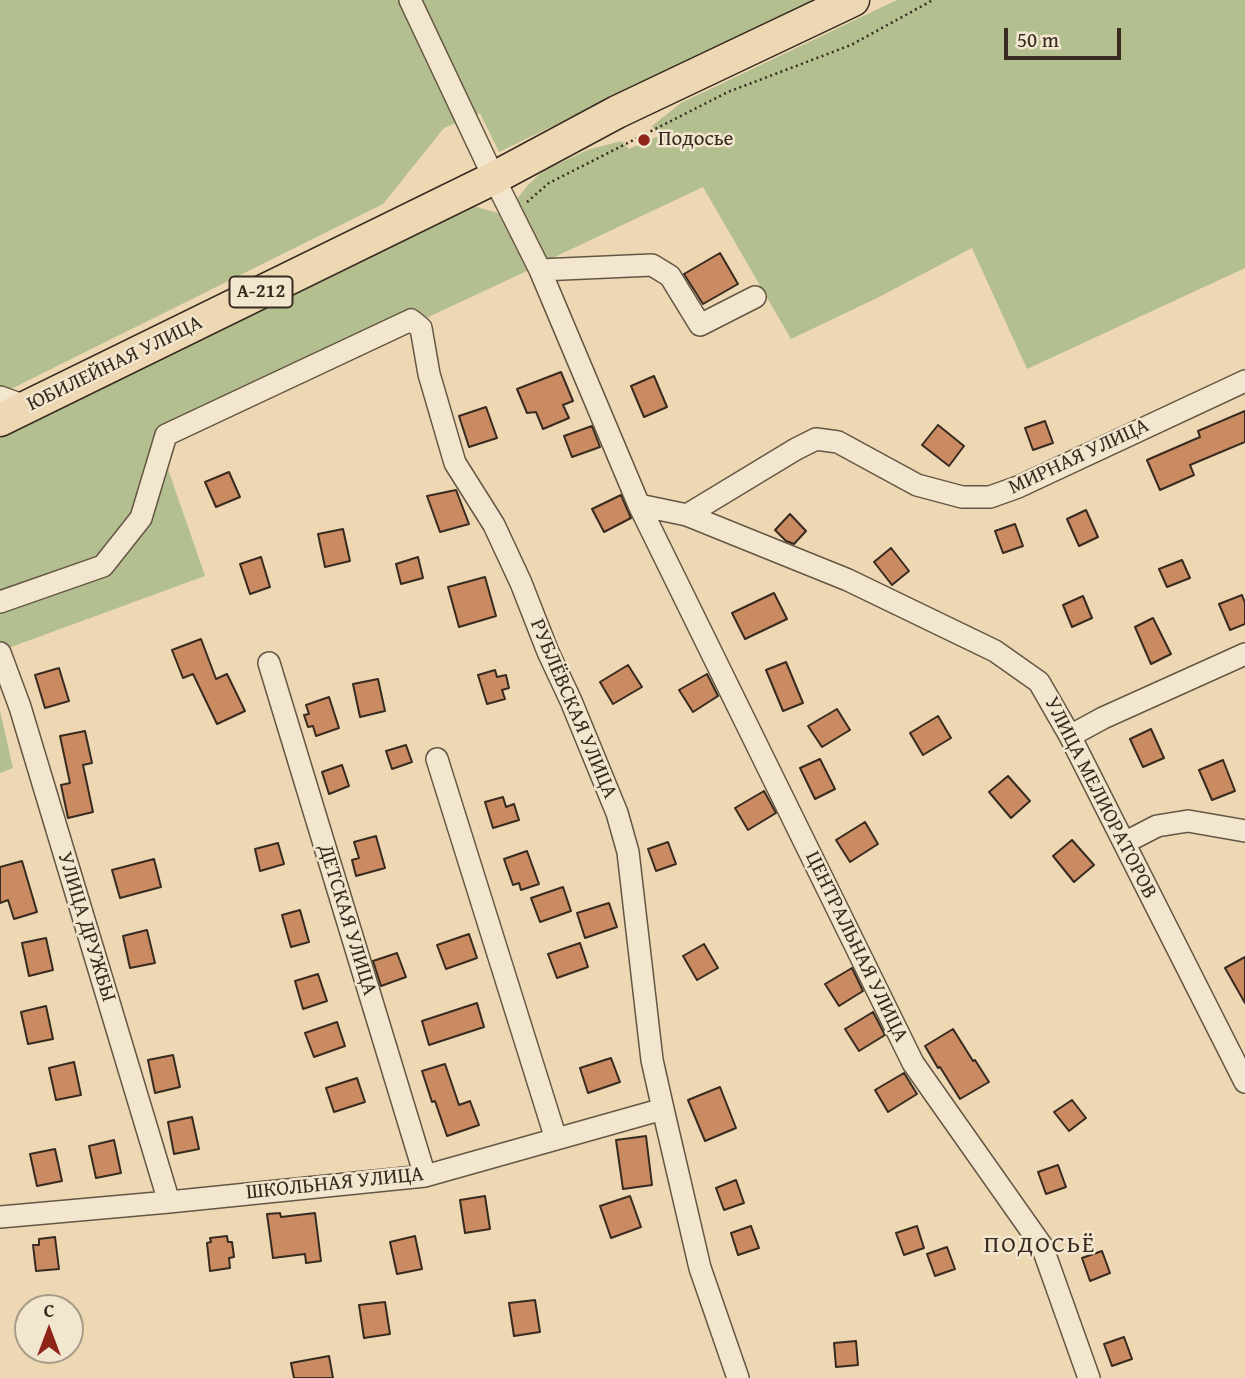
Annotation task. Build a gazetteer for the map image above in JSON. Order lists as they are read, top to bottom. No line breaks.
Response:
{"streets":{"highway":["А-212","ЮБИЛЕЙНАЯ УЛИЦА"],"street":["МИРНАЯ УЛИЦА","РУБЛЁВСКАЯ УЛИЦА","УЛИЦА МЕЛИОРАТОРОВ","ДЕТСКАЯ УЛИЦА","УЛИЦА ДРУЖБЫ","ЦЕНТРАЛЬНАЯ УЛИЦА","ШКОЛЬНАЯ УЛИЦА"]},"crossings":[["А-212","ЮБИЛЕЙНАЯ УЛИЦА"],["А-212","ЦЕНТРАЛЬНАЯ УЛИЦА"],["ЮБИЛЕЙНАЯ УЛИЦА","ЦЕНТРАЛЬНАЯ УЛИЦА"],["МИРНАЯ УЛИЦА","УЛИЦА МЕЛИОРАТОРОВ"],["РУБЛЁВСКАЯ УЛИЦА","ШКОЛЬНАЯ УЛИЦА"],["УЛИЦА МЕЛИОРАТОРОВ","ЦЕНТРАЛЬНАЯ УЛИЦА"],["ДЕТСКАЯ УЛИЦА","ШКОЛЬНАЯ УЛИЦА"],["УЛИЦА ДРУЖБЫ","ШКОЛЬНАЯ УЛИЦА"]],"districts":["ПОДОСЬЁ"],"places":["Подосье"],"scale_bar":"50 m","north":"top"}
